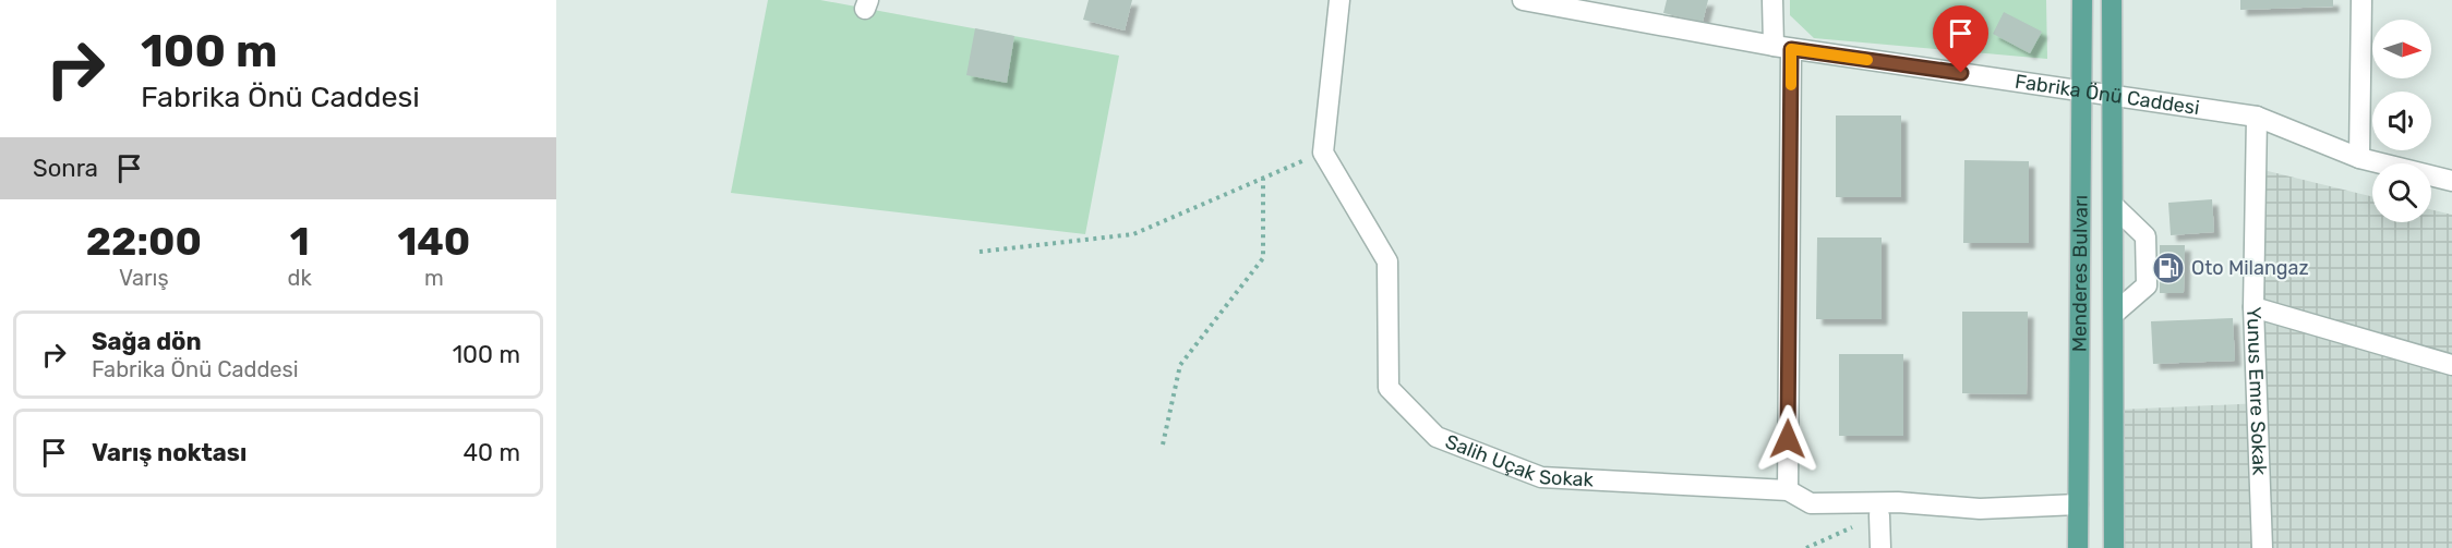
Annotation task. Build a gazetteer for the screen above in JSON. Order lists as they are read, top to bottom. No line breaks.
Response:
{"streets":{"main road":["Menderes Bulvarı"],"street":["Fabrika Önü Caddesi","Yunus Emre Sokak","Salih Uçak Sokak"]},"crossings":[["Fabrika Önü Caddesi","Menderes Bulvarı"],["Fabrika Önü Caddesi","Yunus Emre Sokak"],["Menderes Bulvarı","Salih Uçak Sokak"]],"places":{"fuel station":["Oto Milangaz"]},"north":"right","page":{"turn":["100 m","Fabrika Önü Caddesi"],"then":"Sonra","eta":["22:00","Varış","1","dk","140","m"],"list":[{"name":"Sağa dön","note":"Fabrika Önü Caddesi","value":"100 m"},{"name":"Varış noktası","value":"40 m"}]}}
